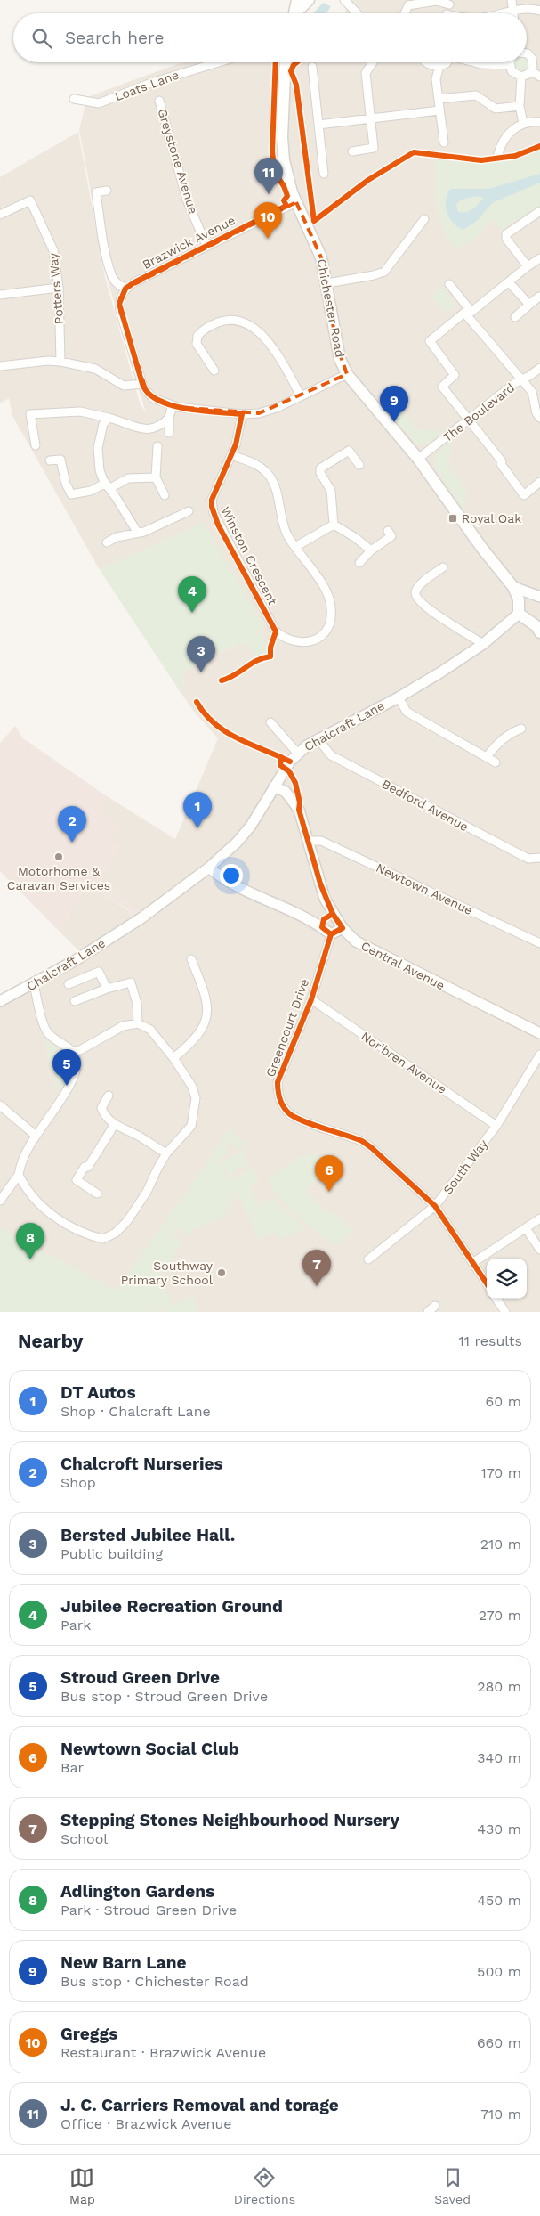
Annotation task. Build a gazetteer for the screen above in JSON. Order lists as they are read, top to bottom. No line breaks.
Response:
{"streets":{"main road":["Chichester Road"],"street":["Loats Lane","Greystone Avenue","Brazwick Avenue","Potters Way","The Boulevard","Winston Crescent","Chalcraft Lane","Bedford Avenue","Newtown Avenue","Central Avenue","Greencourt Drive","Nor'bren Avenue","South Way"]},"crossings":[["Greystone Avenue","Brazwick Avenue"],["Brazwick Avenue","Chichester Road"],["Chichester Road","The Boulevard"],["Chichester Road","Chalcraft Lane"],["Chalcraft Lane","Bedford Avenue"],["Chalcraft Lane","Central Avenue"],["Newtown Avenue","Central Avenue"],["Greencourt Drive","Nor'bren Avenue"],["Greencourt Drive","South Way"],["Nor'bren Avenue","South Way"]],"places":{"transit":["Royal Oak"],"other":["Motorhome & Caravan Services","Southway Primary School"]},"page":{"search":"Search here","pins":["11","10","9","4","3","1","2","5","6","8","7"],"heading":["Nearby","11 results"],"list":[{"mark":"1","name":"DT Autos","note":"Shop · Chalcraft Lane","value":"60 m"},{"mark":"2","name":"Chalcroft Nurseries","note":"Shop","value":"170 m"},{"mark":"3","name":"Bersted Jubilee Hall.","note":"Public building","value":"210 m"},{"mark":"4","name":"Jubilee Recreation Ground","note":"Park","value":"270 m"},{"mark":"5","name":"Stroud Green Drive","note":"Bus stop · Stroud Green Drive","value":"280 m"},{"mark":"6","name":"Newtown Social Club","note":"Bar","value":"340 m"},{"mark":"7","name":"Stepping Stones Neighbourhood Nursery","note":"School","value":"430 m"},{"mark":"8","name":"Adlington Gardens","note":"Park · Stroud Green Drive","value":"450 m"},{"mark":"9","name":"New Barn Lane","note":"Bus stop · Chichester Road","value":"500 m"},{"mark":"10","name":"Greggs","note":"Restaurant · Brazwick Avenue","value":"660 m"},{"mark":"11","name":"J. C. Carriers Removal and torage","note":"Office · Brazwick Avenue","value":"710 m"}],"nav":["Map","Directions","Saved"]}}
